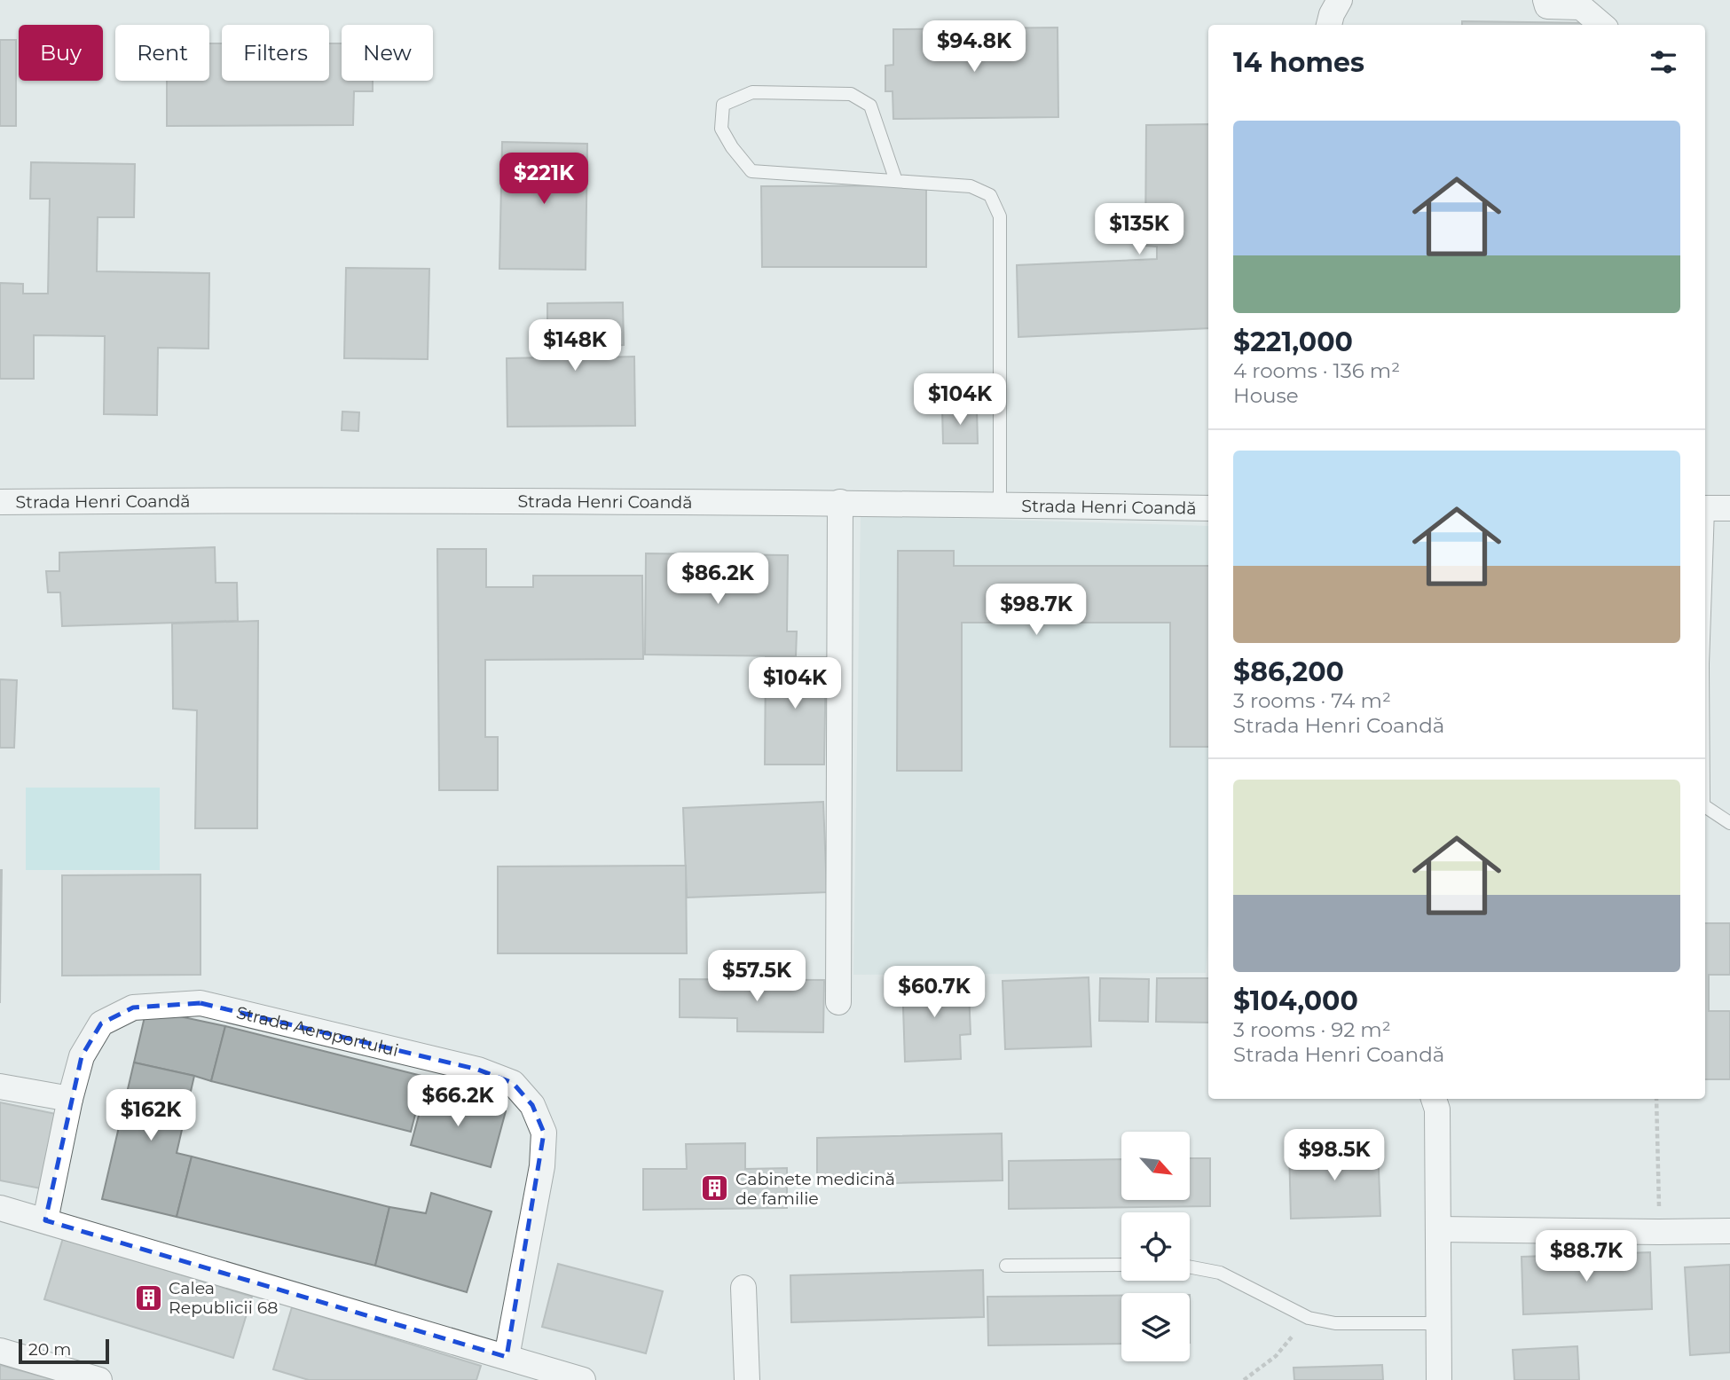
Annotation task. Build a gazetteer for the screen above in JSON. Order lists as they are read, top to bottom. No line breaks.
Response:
{"streets":{"street":["Strada Henri Coandă","Strada Aeroportului"]},"places":{"building":["Cabinete medicină de familie","Calea Republicii 68"]},"scale_bar":"20 m","north":"bottom right","page":{"price":["$94.8K","$221K","$135K","$148K","$104K","$86.2K","$98.7K","$104K","$57.5K","$60.7K","$66.2K","$162K","$98.5K","$88.7K"],"chip":["Buy","Rent","Filters","New"],"heading":"14 homes","list":[{"name":"$221,000","note":"4 rooms · 136 m² · House"},{"name":"$86,200","note":"3 rooms · 74 m² · Strada Henri Coandă"},{"name":"$104,000","note":"3 rooms · 92 m² · Strada Henri Coandă"}],"scale":"20 m"}}
